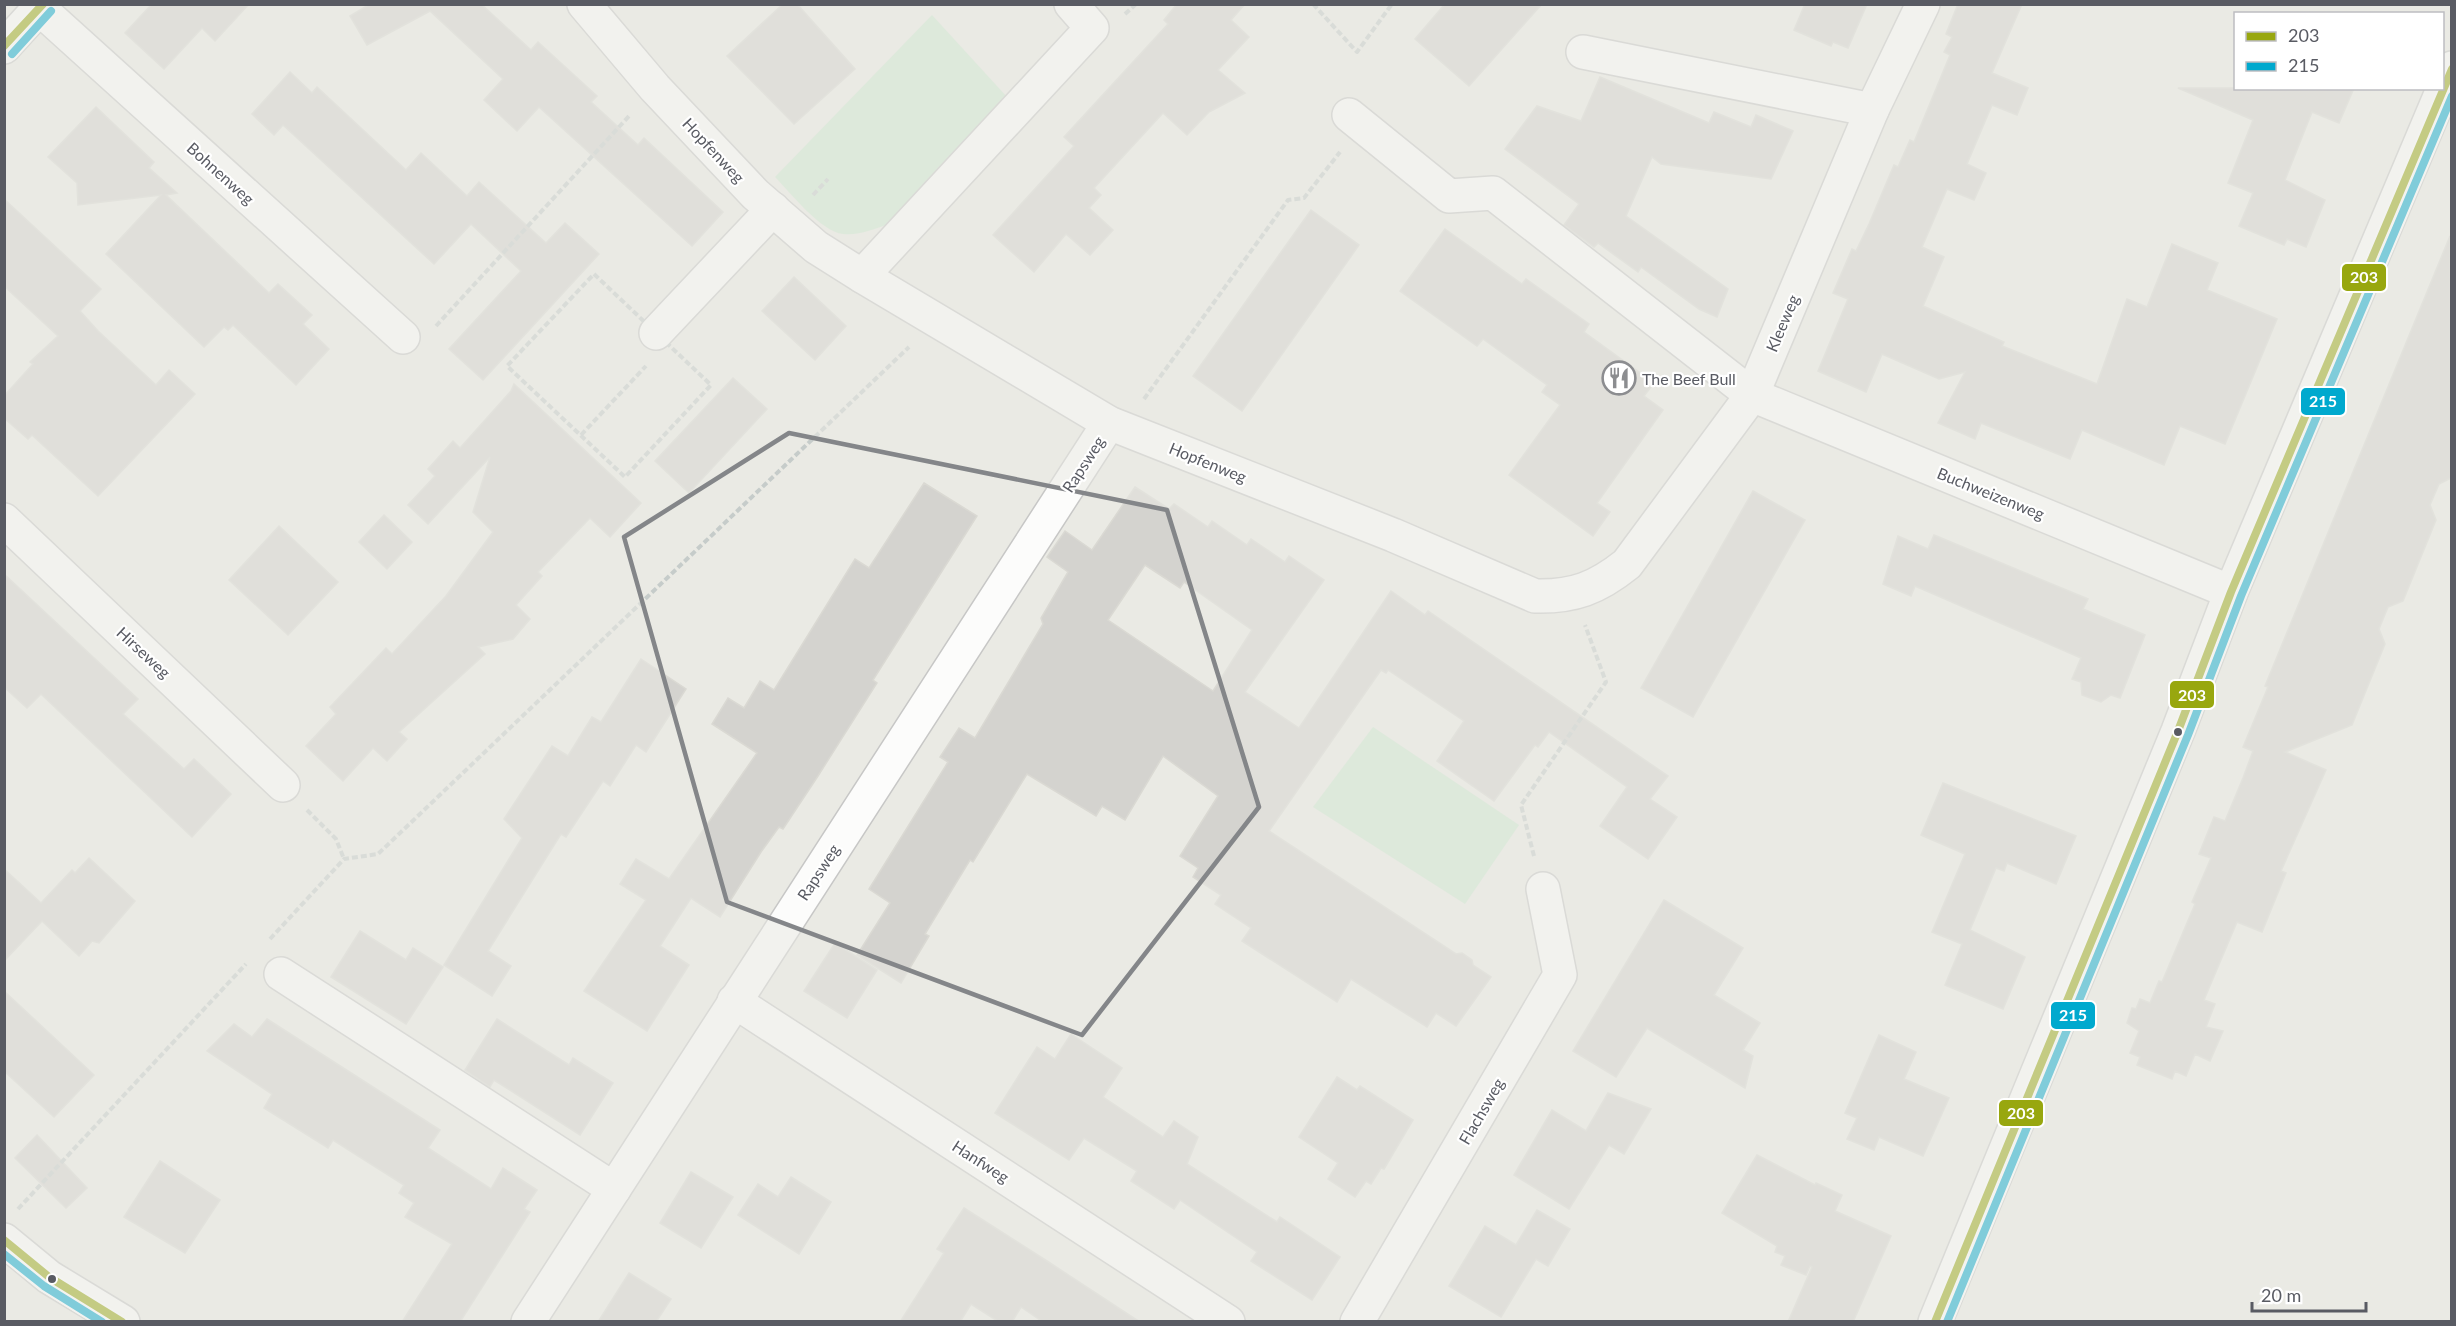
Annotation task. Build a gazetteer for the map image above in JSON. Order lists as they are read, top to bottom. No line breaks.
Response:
{"streets":{"street":["Hopfenweg","Bohnenweg","Kleeweg","Rapsweg","Buchweizenweg","Hirseweg","Flachsweg","Hanfweg"]},"crossings":[["Hopfenweg","Kleeweg"],["Hopfenweg","Rapsweg"],["Kleeweg","Buchweizenweg"],["Rapsweg","Hanfweg"]],"places":{"restaurant":["The Beef Bull"]},"lines":["transit line 203","transit line 215"],"legend":["203","215"],"scale_bar":"20 m"}
